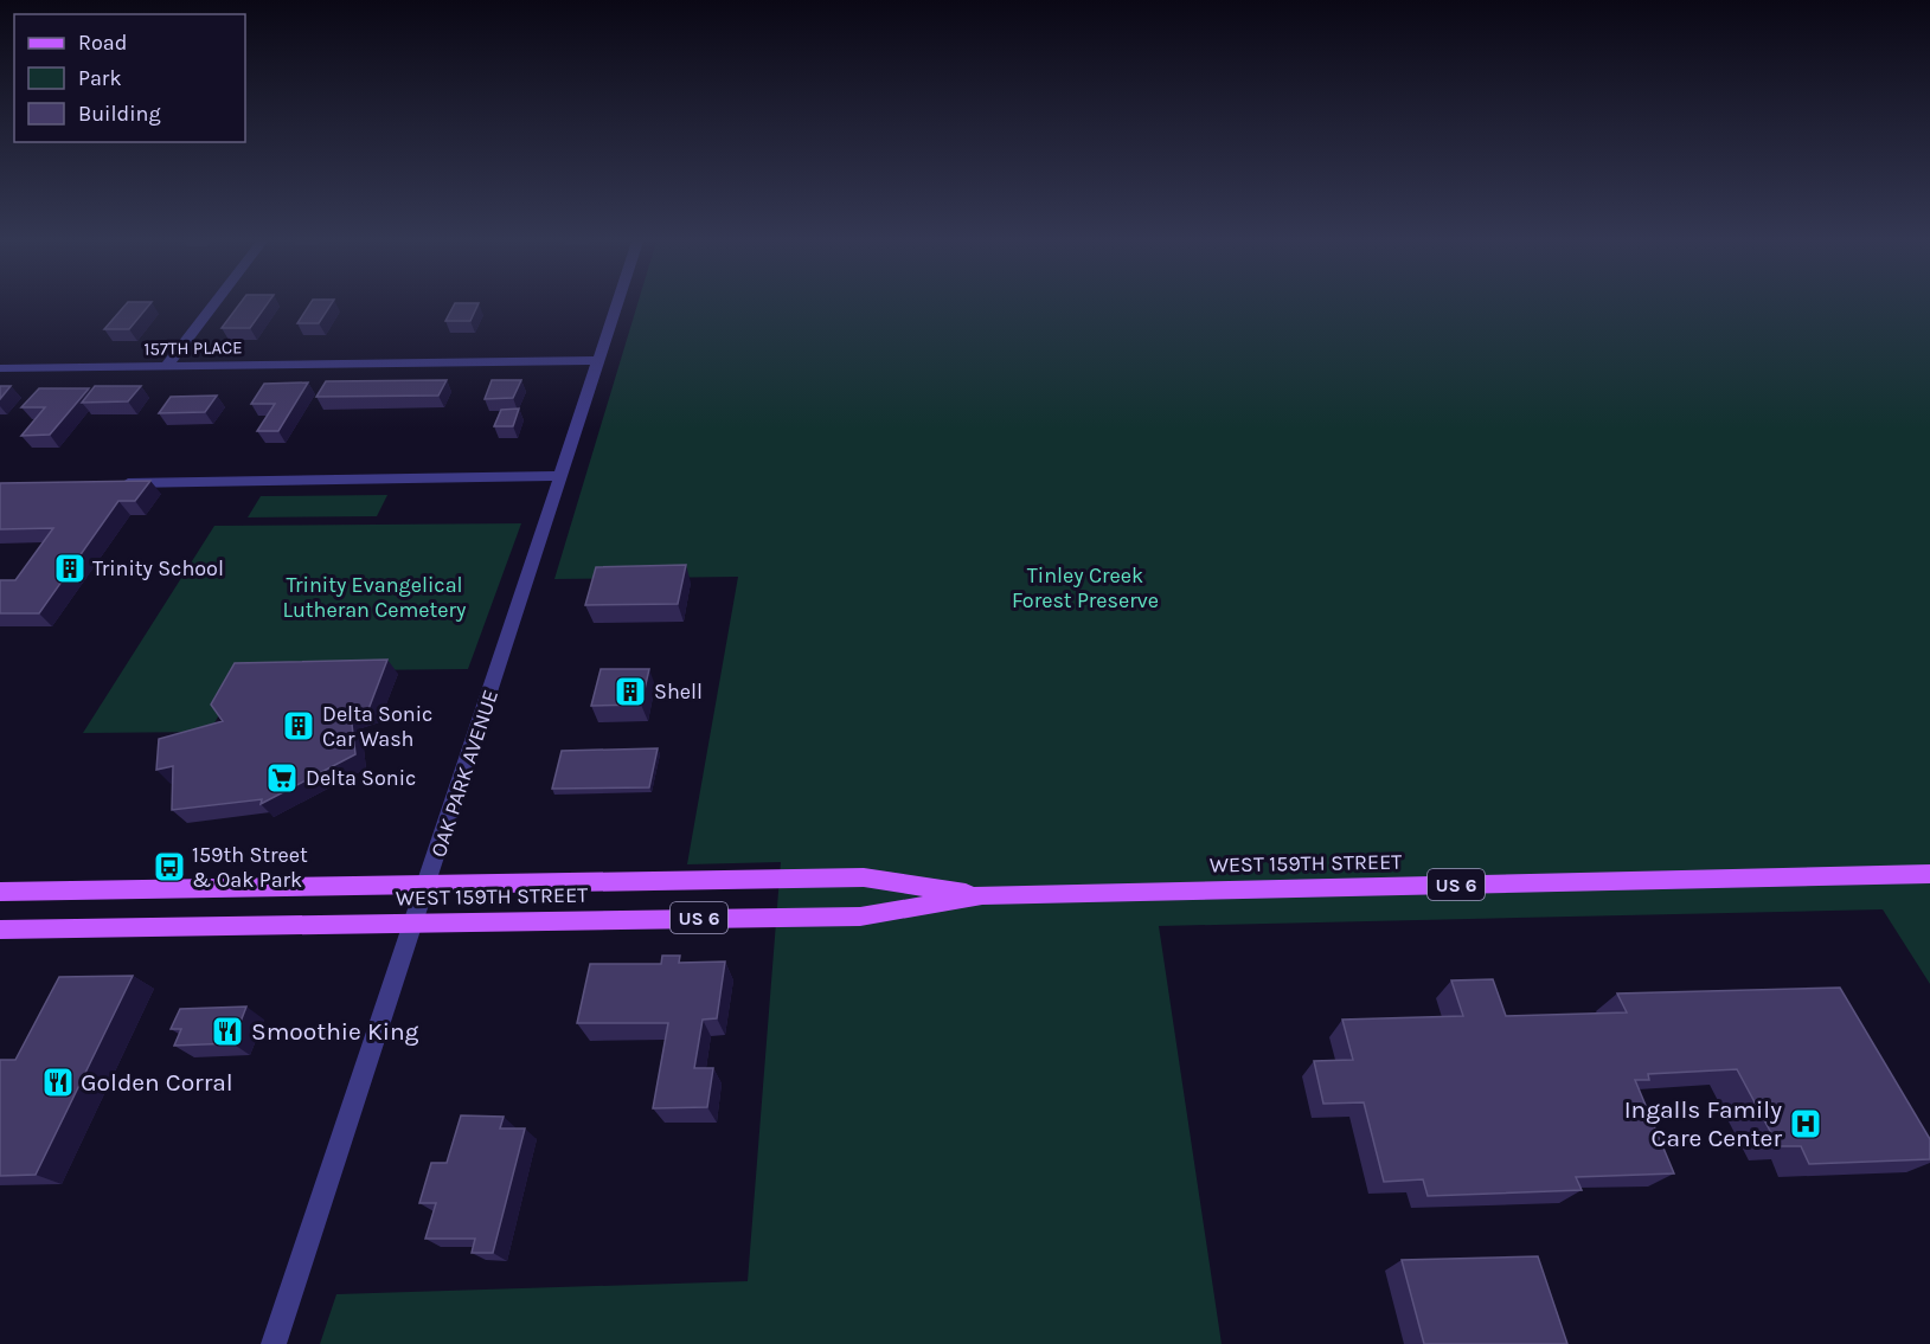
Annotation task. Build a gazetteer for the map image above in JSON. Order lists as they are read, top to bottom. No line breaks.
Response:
{"streets":{"main road":["WEST 159TH STREET","US 6"],"street":["157TH PLACE","OAK PARK AVENUE"]},"crossings":[["157TH PLACE","OAK PARK AVENUE"],["OAK PARK AVENUE","WEST 159TH STREET"]],"parks":["Tinley Creek Forest Preserve","Trinity Evangelical Lutheran Cemetery"],"places":{"building":["Trinity School","Shell","Delta Sonic Car Wash"],"supermarket":["Delta Sonic"],"bus stop":["159th Street & Oak Park"],"restaurant":["Smoothie King","Golden Corral"],"hospital":["Ingalls Family Care Center"]},"legend":["Road","Park","Building"]}
